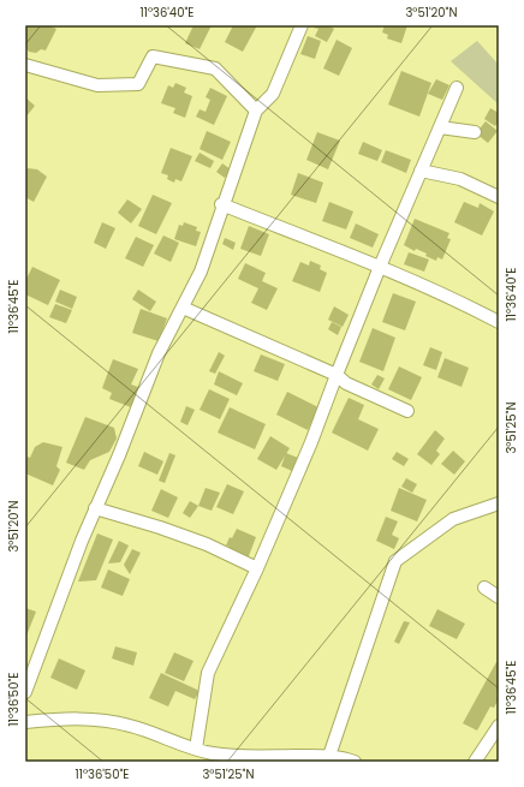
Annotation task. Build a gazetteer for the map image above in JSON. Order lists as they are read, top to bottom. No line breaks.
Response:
{"coordinates":["11°36'40\"E","3°51'20\"N","11°36'45\"E","3°51'25\"N","11°36'50\"E"]}
